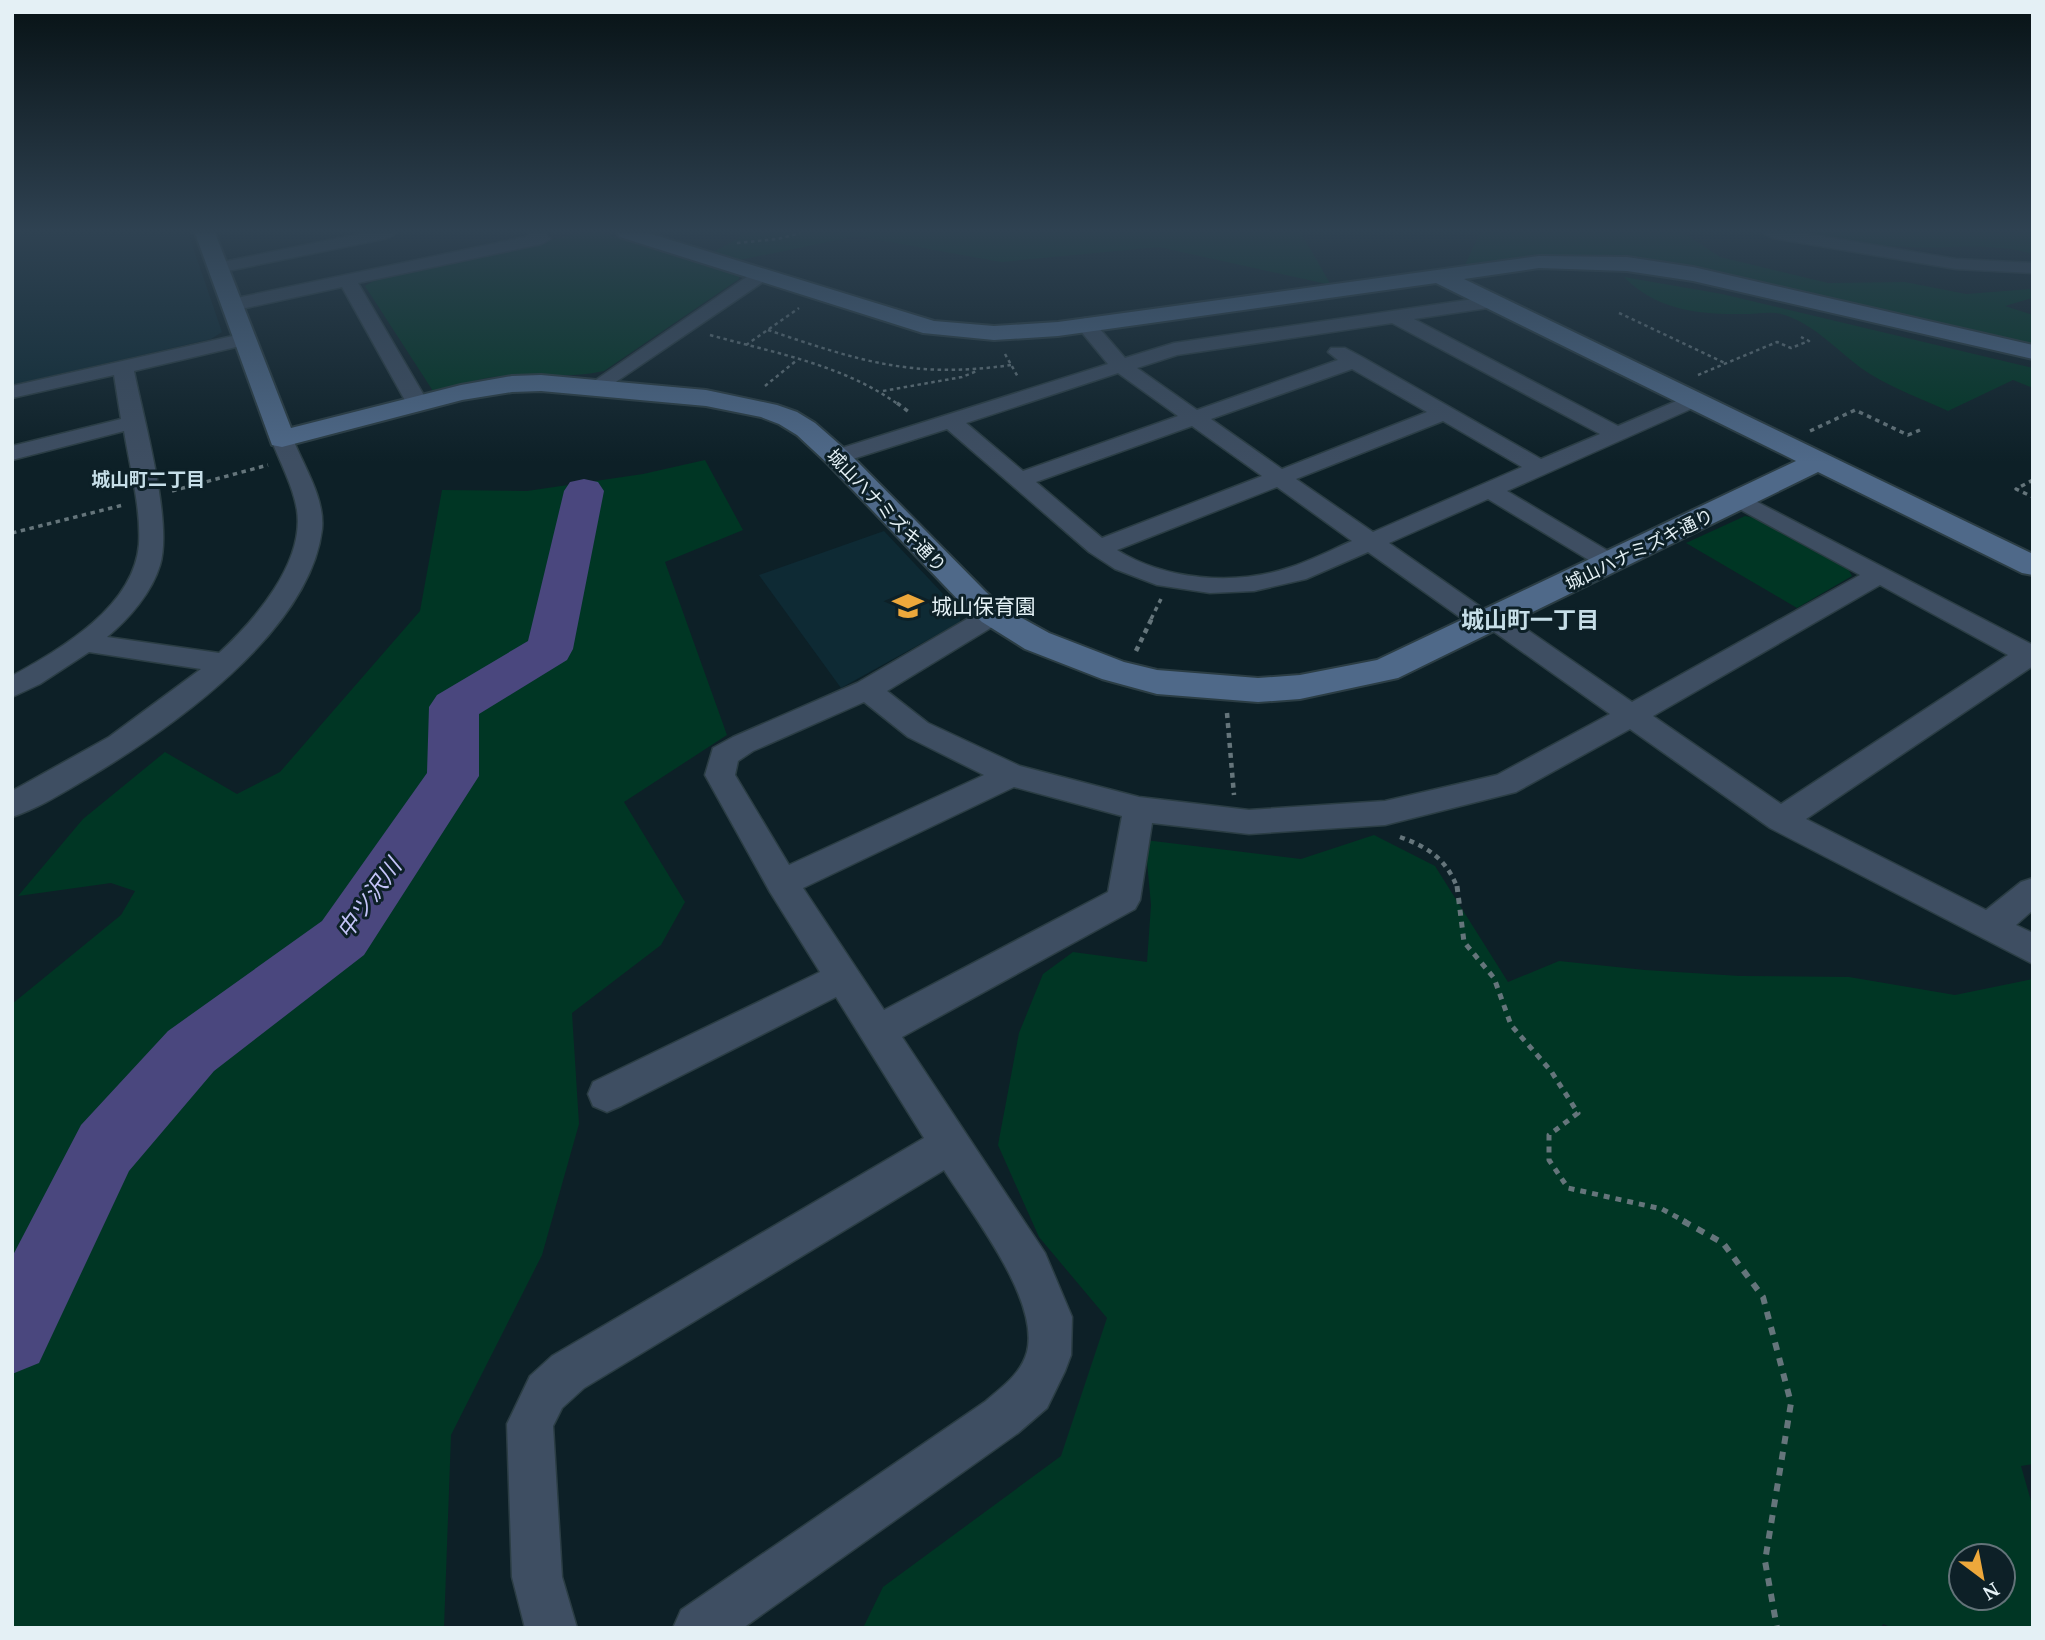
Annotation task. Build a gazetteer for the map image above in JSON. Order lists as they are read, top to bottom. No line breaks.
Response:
{"streets":{"street":["城山ハナミズキ通り"]},"districts":["城山町二丁目","城山町一丁目"],"water":["中ツ沢川"],"places":{"school or university":["城山保育園"]},"north":"bottom right"}
